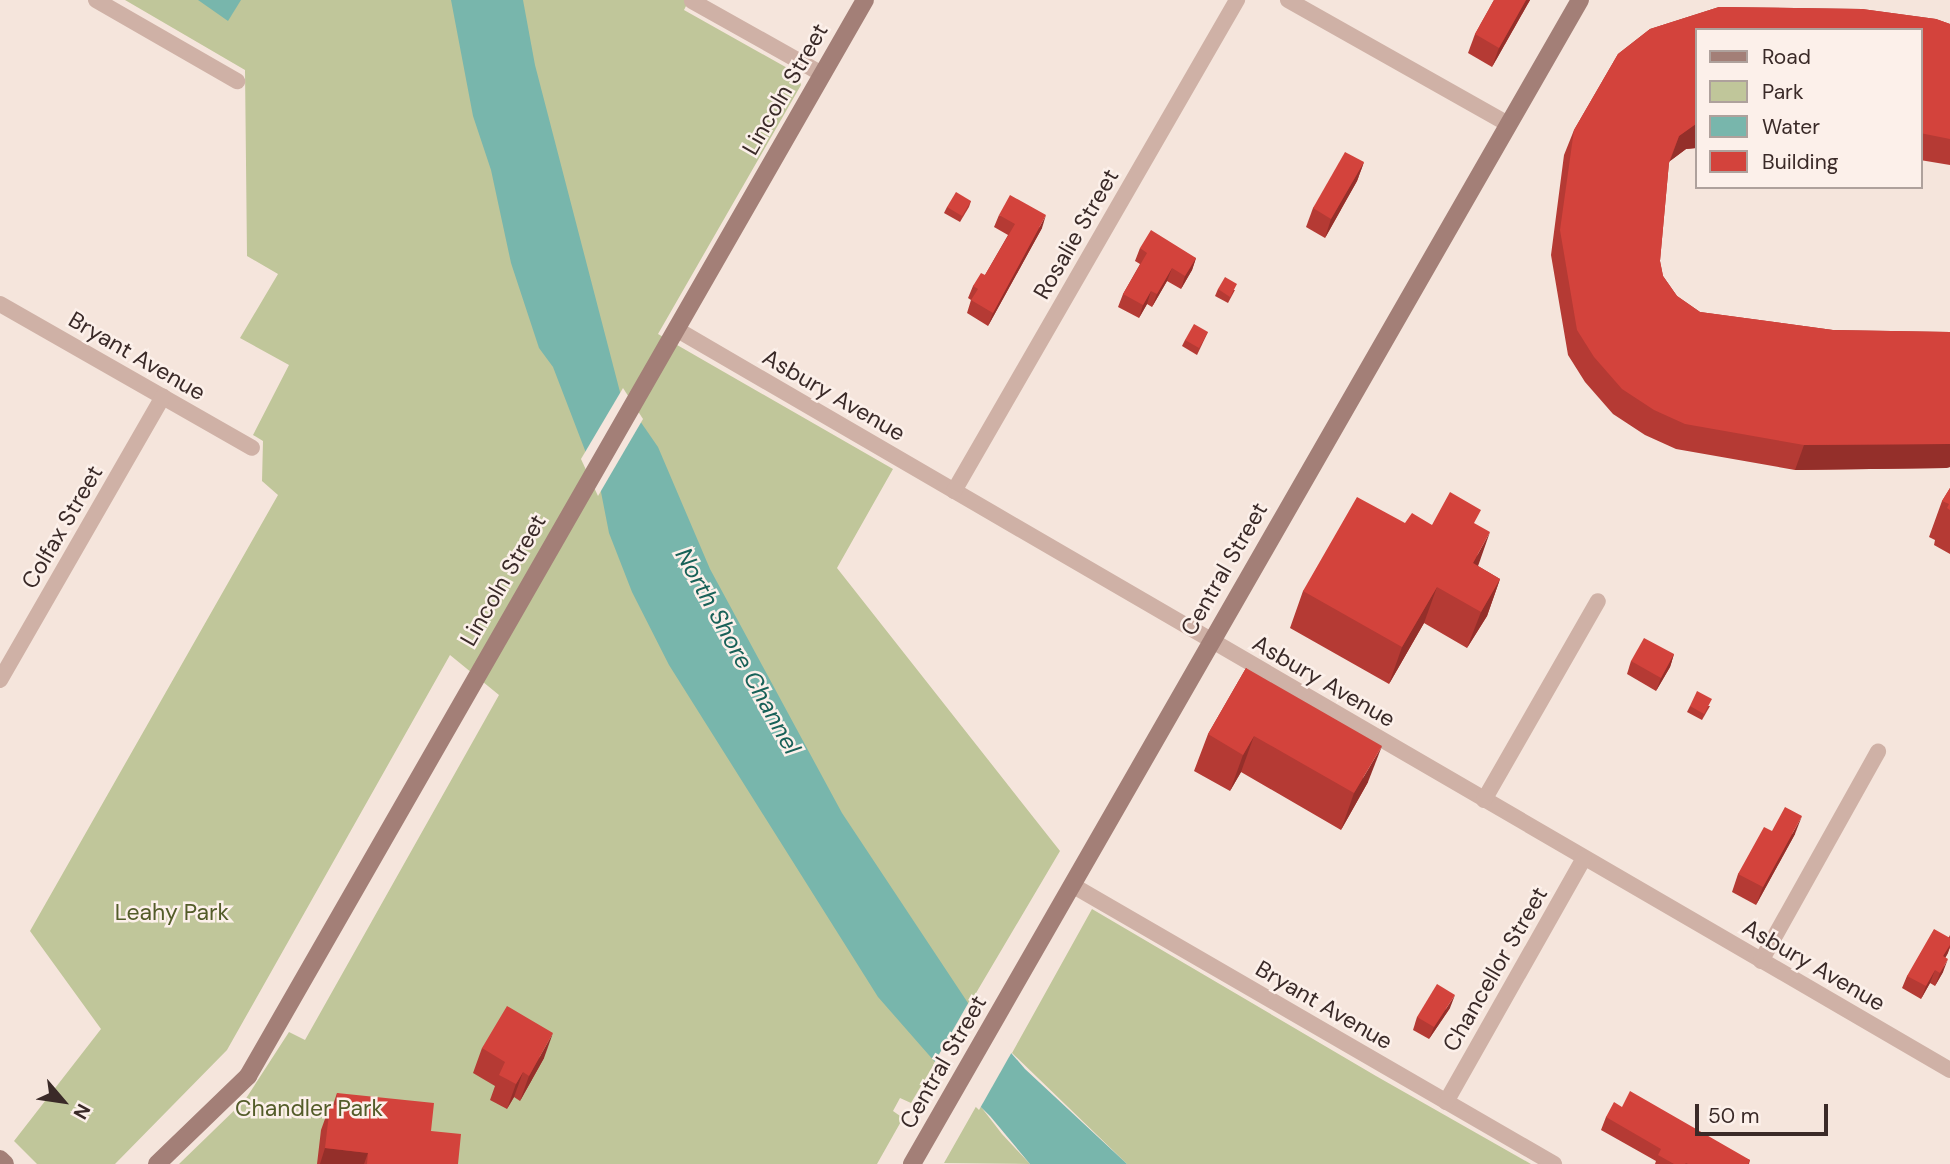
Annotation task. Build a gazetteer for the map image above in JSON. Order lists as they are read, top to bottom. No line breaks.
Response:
{"streets":{"street":["Lincoln Street","Rosalie Street","Bryant Avenue","Asbury Avenue","Colfax Street","Central Street","Chancellor Street"]},"crossings":[["Lincoln Street","Asbury Avenue"],["Rosalie Street","Asbury Avenue"],["Bryant Avenue","Colfax Street"],["Bryant Avenue","Central Street"],["Bryant Avenue","Chancellor Street"],["Asbury Avenue","Central Street"],["Asbury Avenue","Chancellor Street"]],"water":["North Shore Channel"],"parks":["Leahy Park","Chandler Park"],"legend":["Road","Park","Water","Building"],"scale_bar":"50 m","north":"bottom right"}
